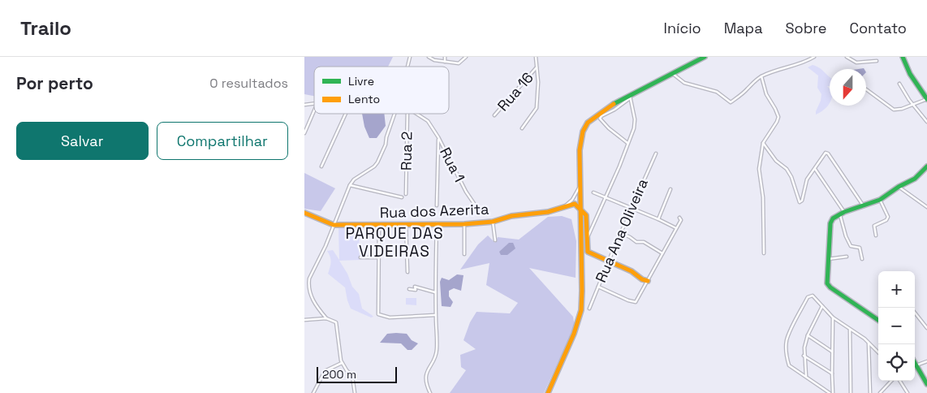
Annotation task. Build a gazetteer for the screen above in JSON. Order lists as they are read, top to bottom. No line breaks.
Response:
{"streets":{"street":["Rua 16","Rua 2","Rua 1","Rua dos Azerita","Rua Ana Oliveira"]},"districts":["PARQUE DAS VIDEIRAS"],"legend":["Livre","Lento"],"scale_bar":"200 m","north":"bottom","page":{"header":"Trailo","nav":["Início","Mapa","Sobre","Contato"],"heading":["Por perto","0 resultados"],"buttons":["Salvar","Compartilhar"],"map_buttons":["+","−"],"scale":"200 m"}}
